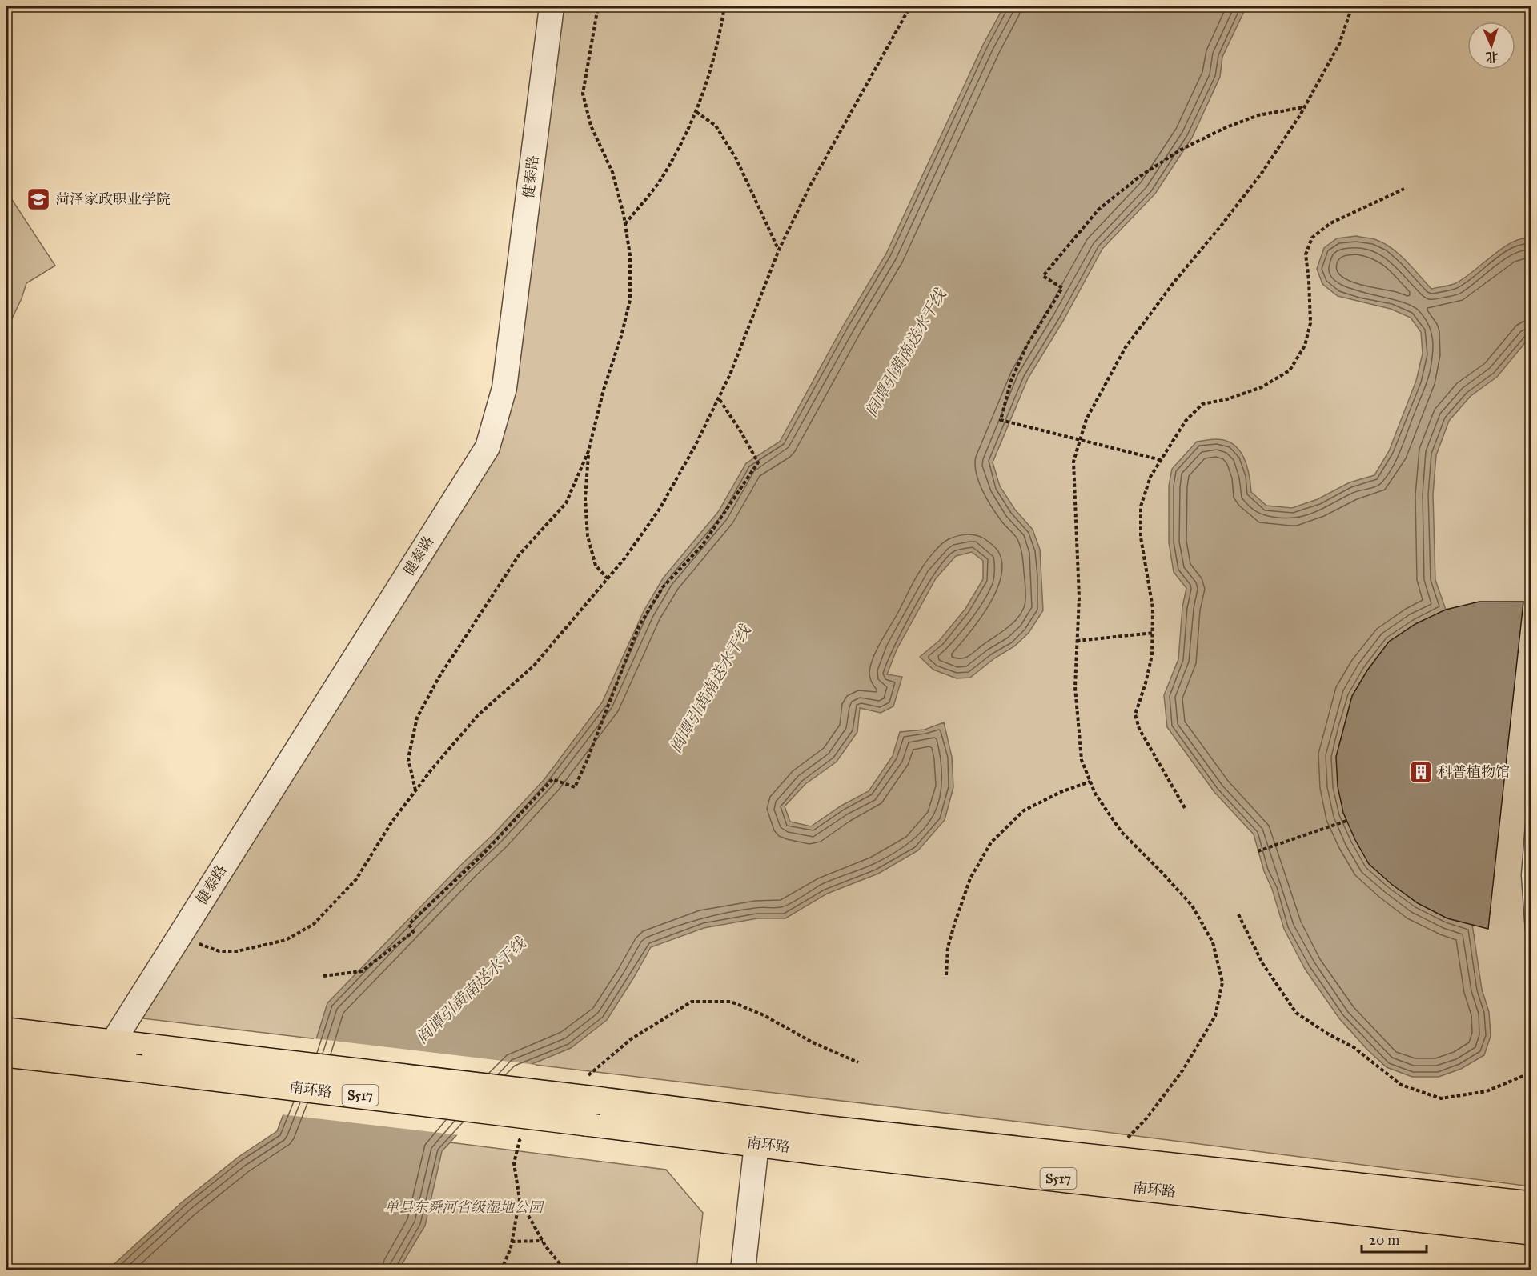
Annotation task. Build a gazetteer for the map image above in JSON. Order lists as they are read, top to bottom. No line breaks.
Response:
{"streets":{"main road":["南环路","S517"],"street":["健泰路"]},"crossings":[["健泰路","南环路"]],"water":["阎谭引黄南送水干线"],"parks":["单县东舜河省级湿地公园"],"places":{"school or university":["菏泽家政职业学院"],"building":["科普植物馆"]},"scale_bar":"20 m","north":"bottom"}
